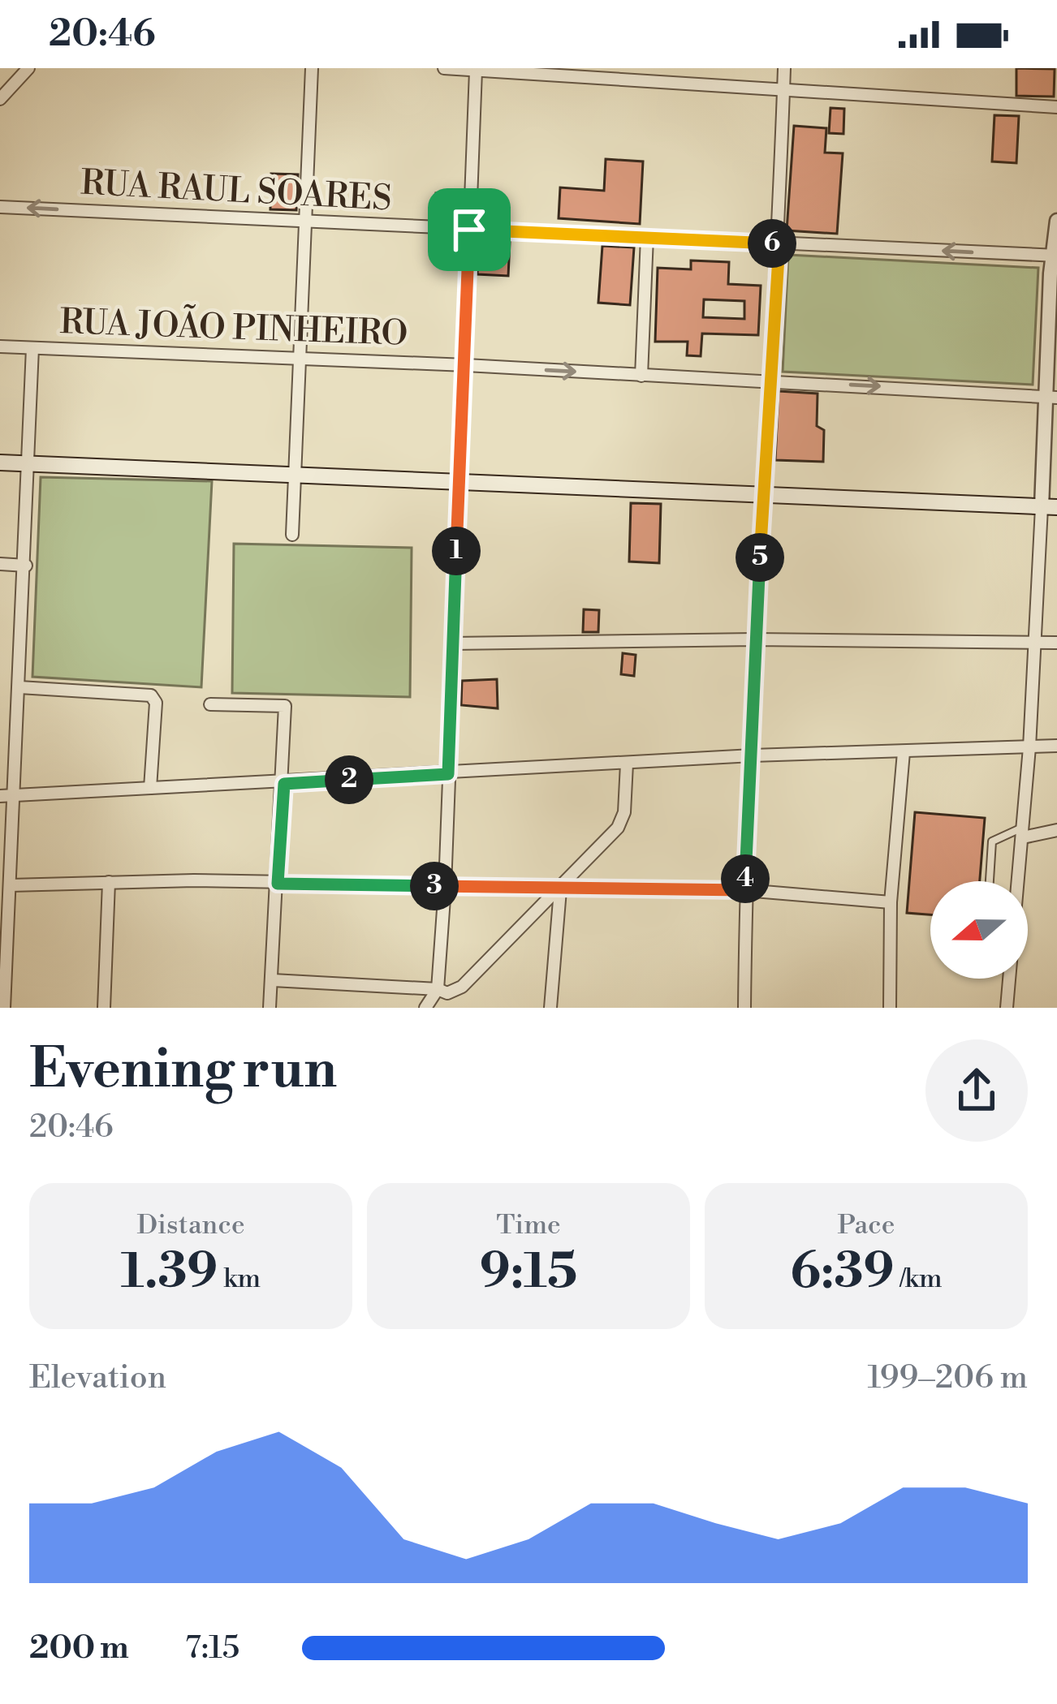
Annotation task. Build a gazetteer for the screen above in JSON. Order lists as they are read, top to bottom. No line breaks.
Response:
{"streets":{"street":["RUA RAUL SOARES","RUA JOÃO PINHEIRO"]},"one_way":["RUA RAUL SOARES","RUA JOÃO PINHEIRO"],"north":"left","page":{"status":"20:46","pins":["6","1","5","2","4","3"],"heading":["Evening run","20:46"],"stats":[["Distance","1.39 km"],["Time","9:15"],["Pace","6:39 /km"]],"chart":["Elevation","199–206 m"],"list":[{"name":"200 m","note":"7:15"}]}}
